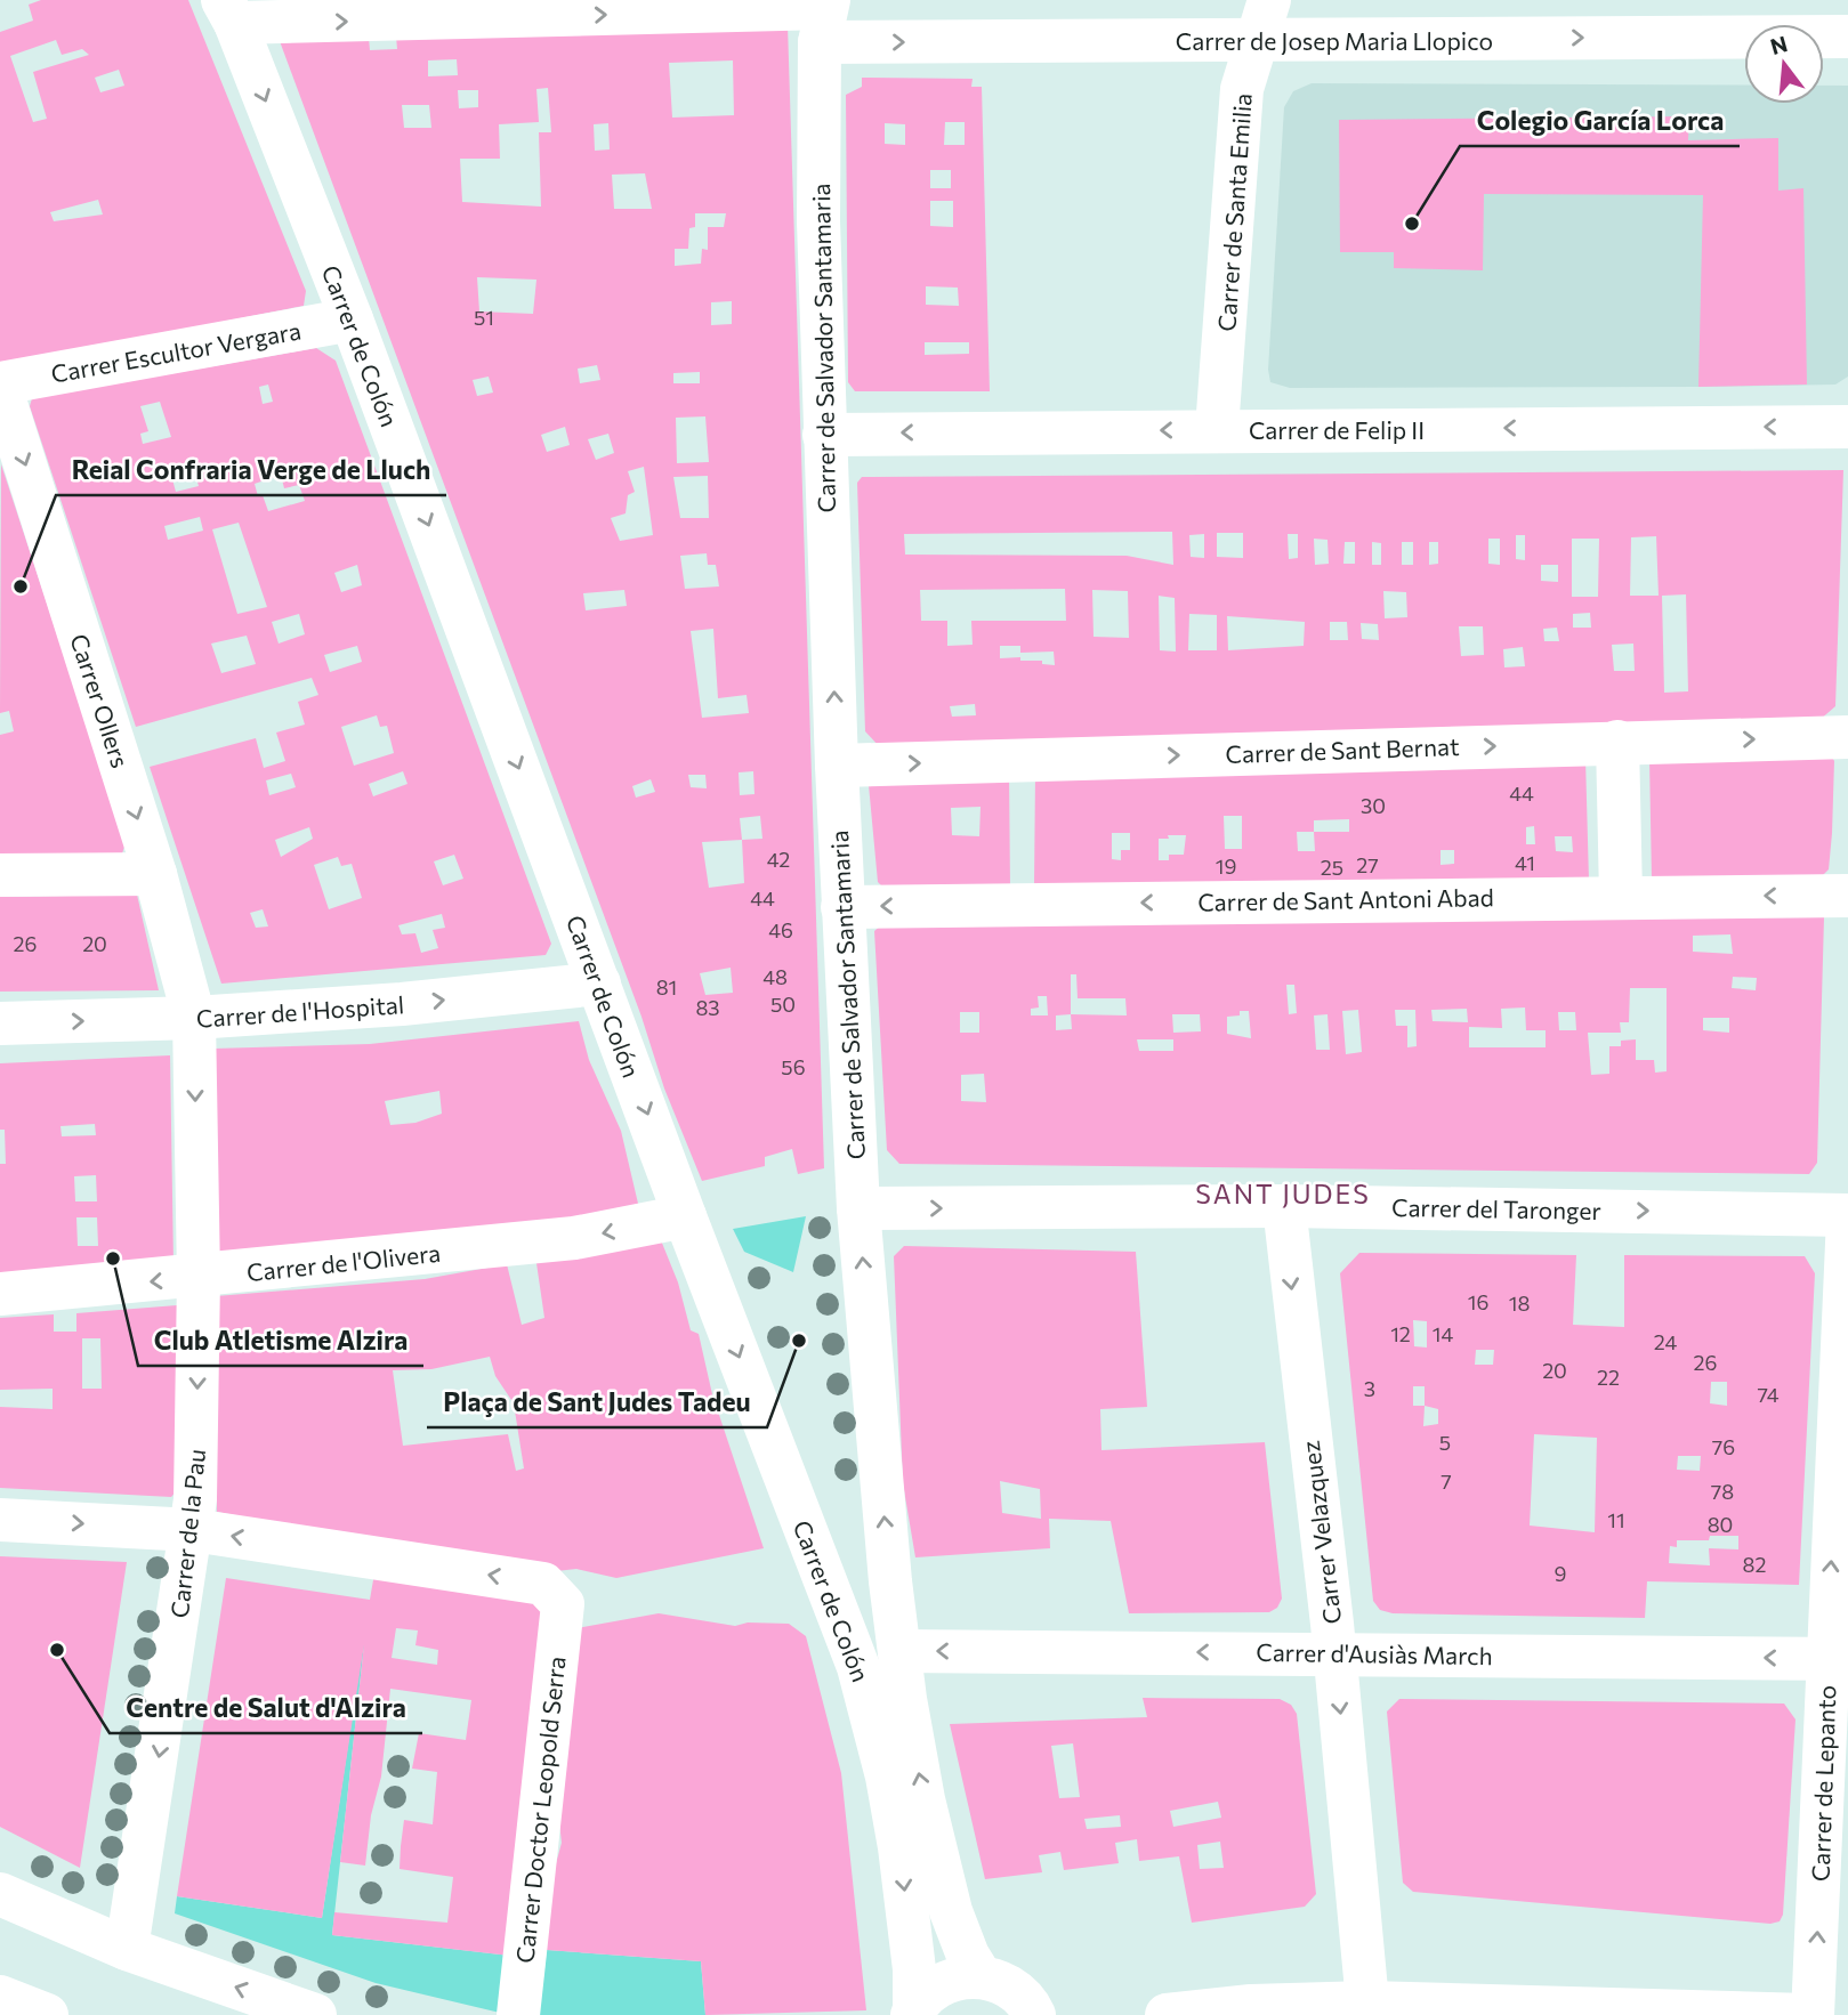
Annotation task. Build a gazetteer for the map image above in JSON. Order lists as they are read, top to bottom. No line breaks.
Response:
{"streets":{"street":["Carrer de Josep Maria Llopico","Carrer de Santa Emilia","Carrer de Colón","Carrer de Salvador Santamaria","Carrer Escultor Vergara","Carrer de Felip II","Carrer Ollers","Carrer de Sant Bernat","Carrer de Sant Antoni Abad","Carrer de l'Hospital","Carrer del Taronger","Carrer de l'Olivera","Carrer Velazquez","Carrer de la Pau","Carrer d'Ausiàs March","Carrer de Lepanto","Carrer Doctor Leopold Serra"]},"crossings":[["Carrer de Josep Maria Llopico","Carrer de Santa Emilia"],["Carrer de Josep Maria Llopico","Carrer de Colón"],["Carrer de Josep Maria Llopico","Carrer de Salvador Santamaria"],["Carrer de Santa Emilia","Carrer de Felip II"],["Carrer de Colón","Carrer Escultor Vergara"],["Carrer de Colón","Carrer de l'Hospital"],["Carrer de Colón","Carrer de l'Olivera"],["Carrer de Salvador Santamaria","Carrer de Felip II"],["Carrer de Salvador Santamaria","Carrer de Sant Bernat"],["Carrer de Salvador Santamaria","Carrer de Sant Antoni Abad"],["Carrer de Salvador Santamaria","Carrer del Taronger"],["Carrer de Salvador Santamaria","Carrer d'Ausiàs March"],["Carrer Escultor Vergara","Carrer Ollers"],["Carrer Ollers","Carrer de l'Hospital"],["Carrer Ollers","Carrer de la Pau"],["Carrer de l'Hospital","Carrer de la Pau"],["Carrer del Taronger","Carrer Velazquez"],["Carrer del Taronger","Carrer de Lepanto"],["Carrer de l'Olivera","Carrer de la Pau"],["Carrer Velazquez","Carrer d'Ausiàs March"],["Carrer de la Pau","Carrer Doctor Leopold Serra"],["Carrer d'Ausiàs March","Carrer de Lepanto"]],"one_way":["Carrer de Josep Maria Llopico","Carrer de Colón","Carrer de Salvador Santamaria","Carrer de Felip II","Carrer Ollers","Carrer de Sant Bernat","Carrer de Sant Antoni Abad","Carrer de l'Hospital","Carrer del Taronger","Carrer de l'Olivera","Carrer Velazquez","Carrer de la Pau","Carrer de Lepanto"],"districts":["SANT JUDES"],"places":["Colegio García Lorca","Reial Confraria Verge de Lluch","Club Atletisme Alzira","Plaça de Sant Judes Tadeu","Centre de Salut d'Alzira"],"house_numbers":["51","44","30","42","41","27","19","25","44","46","26","20","48","81","50","83","56","16","18","12","14","24","26","20","22","3","74","5","76","7","78","11","80","82","9"],"north":"top"}
